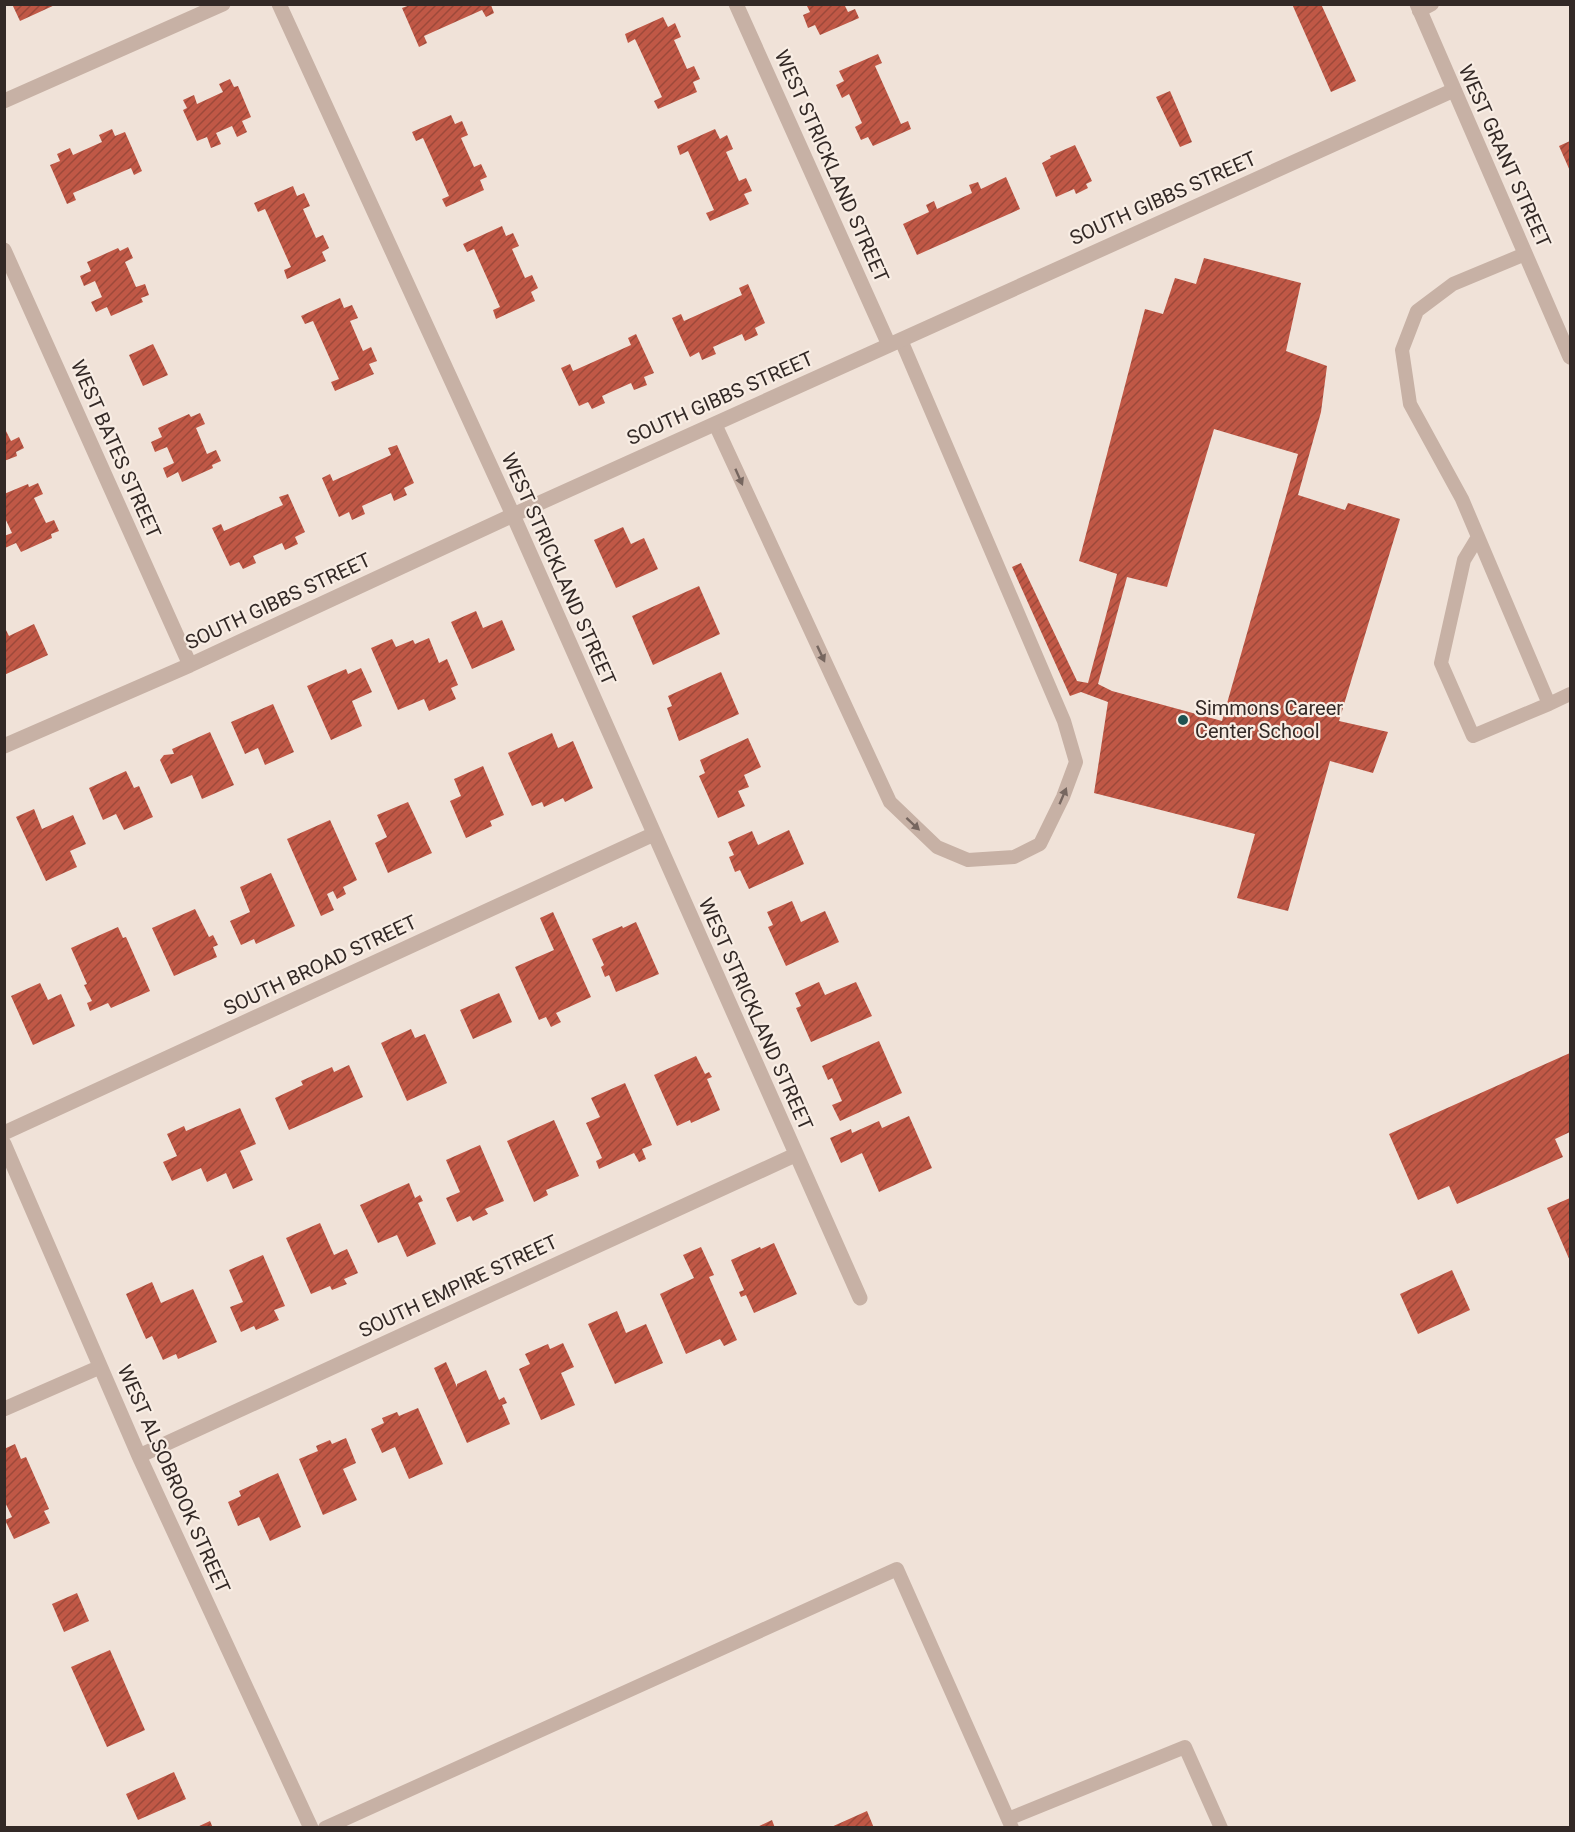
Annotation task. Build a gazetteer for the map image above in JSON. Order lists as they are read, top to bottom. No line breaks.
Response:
{"streets":{"street":["WEST GRANT STREET","WEST STRICKLAND STREET","SOUTH GIBBS STREET","WEST BATES STREET","SOUTH BROAD STREET","SOUTH EMPIRE STREET","WEST ALSOBROOK STREET"]},"crossings":[["WEST GRANT STREET","SOUTH GIBBS STREET"],["WEST STRICKLAND STREET","SOUTH GIBBS STREET"],["WEST STRICKLAND STREET","SOUTH BROAD STREET"],["WEST STRICKLAND STREET","SOUTH EMPIRE STREET"],["SOUTH GIBBS STREET","WEST BATES STREET"],["SOUTH EMPIRE STREET","WEST ALSOBROOK STREET"]],"places":["Simmons Career Center School"]}
